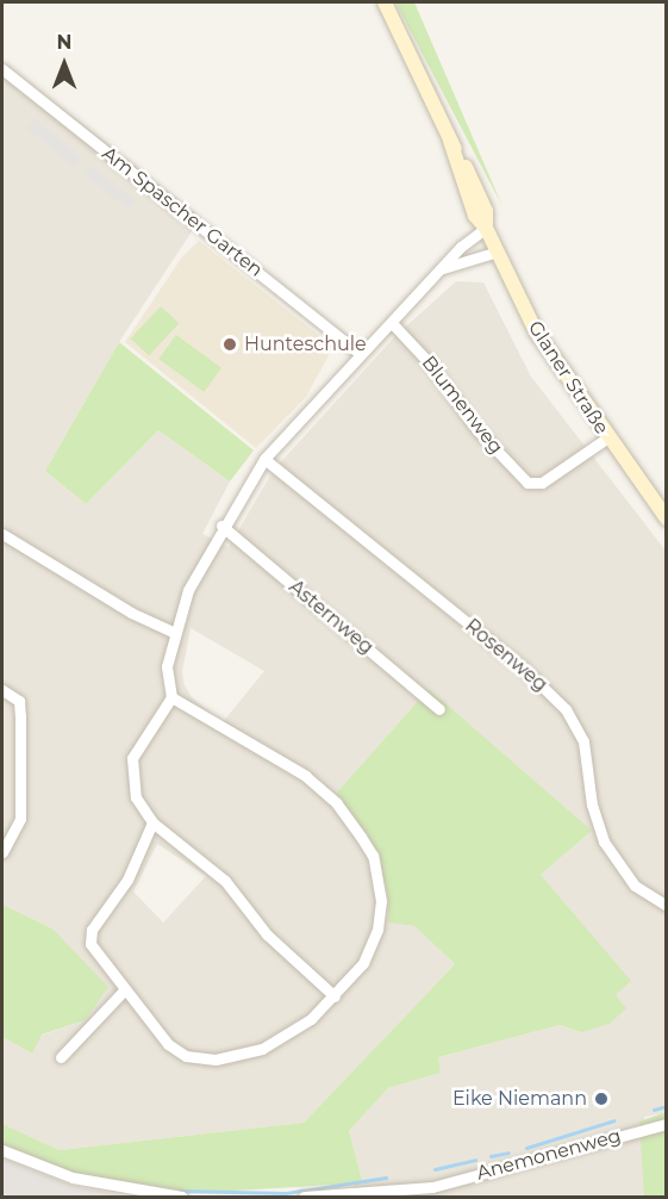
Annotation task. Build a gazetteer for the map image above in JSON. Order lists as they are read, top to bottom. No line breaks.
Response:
{"streets":{"street":["Am Spascher Garten","Glaner Straße","Blumenweg","Asternweg","Rosenweg","Anemonenweg"]},"crossings":[["Glaner Straße","Blumenweg"]],"places":["Hunteschule","Eike Niemann"],"north":"top"}
